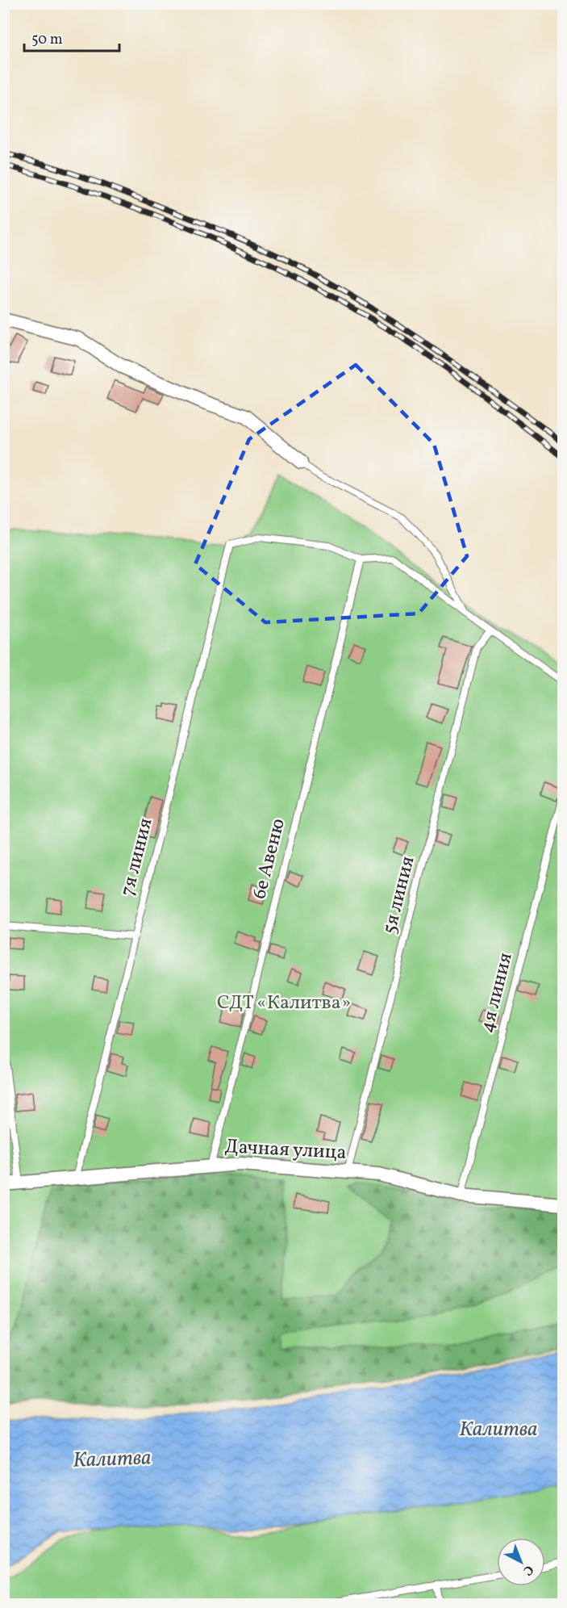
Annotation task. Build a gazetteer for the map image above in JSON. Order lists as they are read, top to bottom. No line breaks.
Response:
{"streets":{"street":["Дачная улица"],"lane":["7я линия","6е Авеню","5я линия","4я линия"]},"crossings":[["7я линия","6е Авеню"],["7я линия","Дачная улица"],["6е Авеню","Дачная улица"],["5я линия","Дачная улица"],["4я линия","Дачная улица"]],"water":["Калитва"],"parks":["СДТ «Калитва»"],"scale_bar":"50 m","north":"bottom right"}
